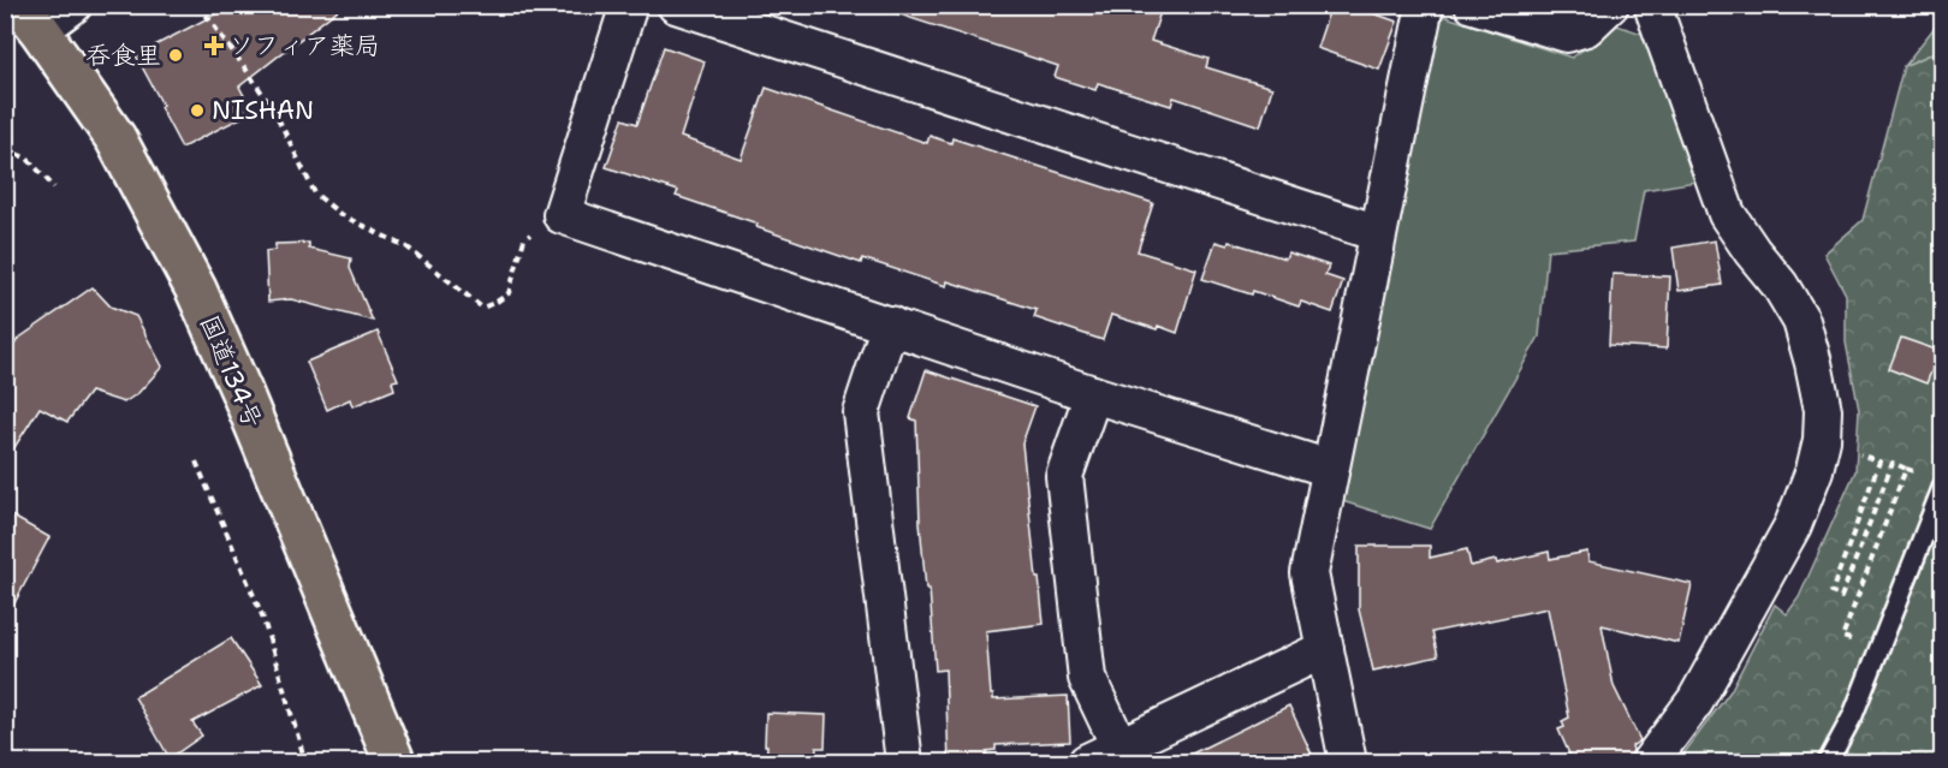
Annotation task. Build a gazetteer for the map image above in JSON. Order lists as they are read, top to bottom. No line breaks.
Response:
{"streets":{"highway":["国道134号"]},"places":{"health":["ソフィア薬局"],"other":["呑食里","NISHAN"]}}
